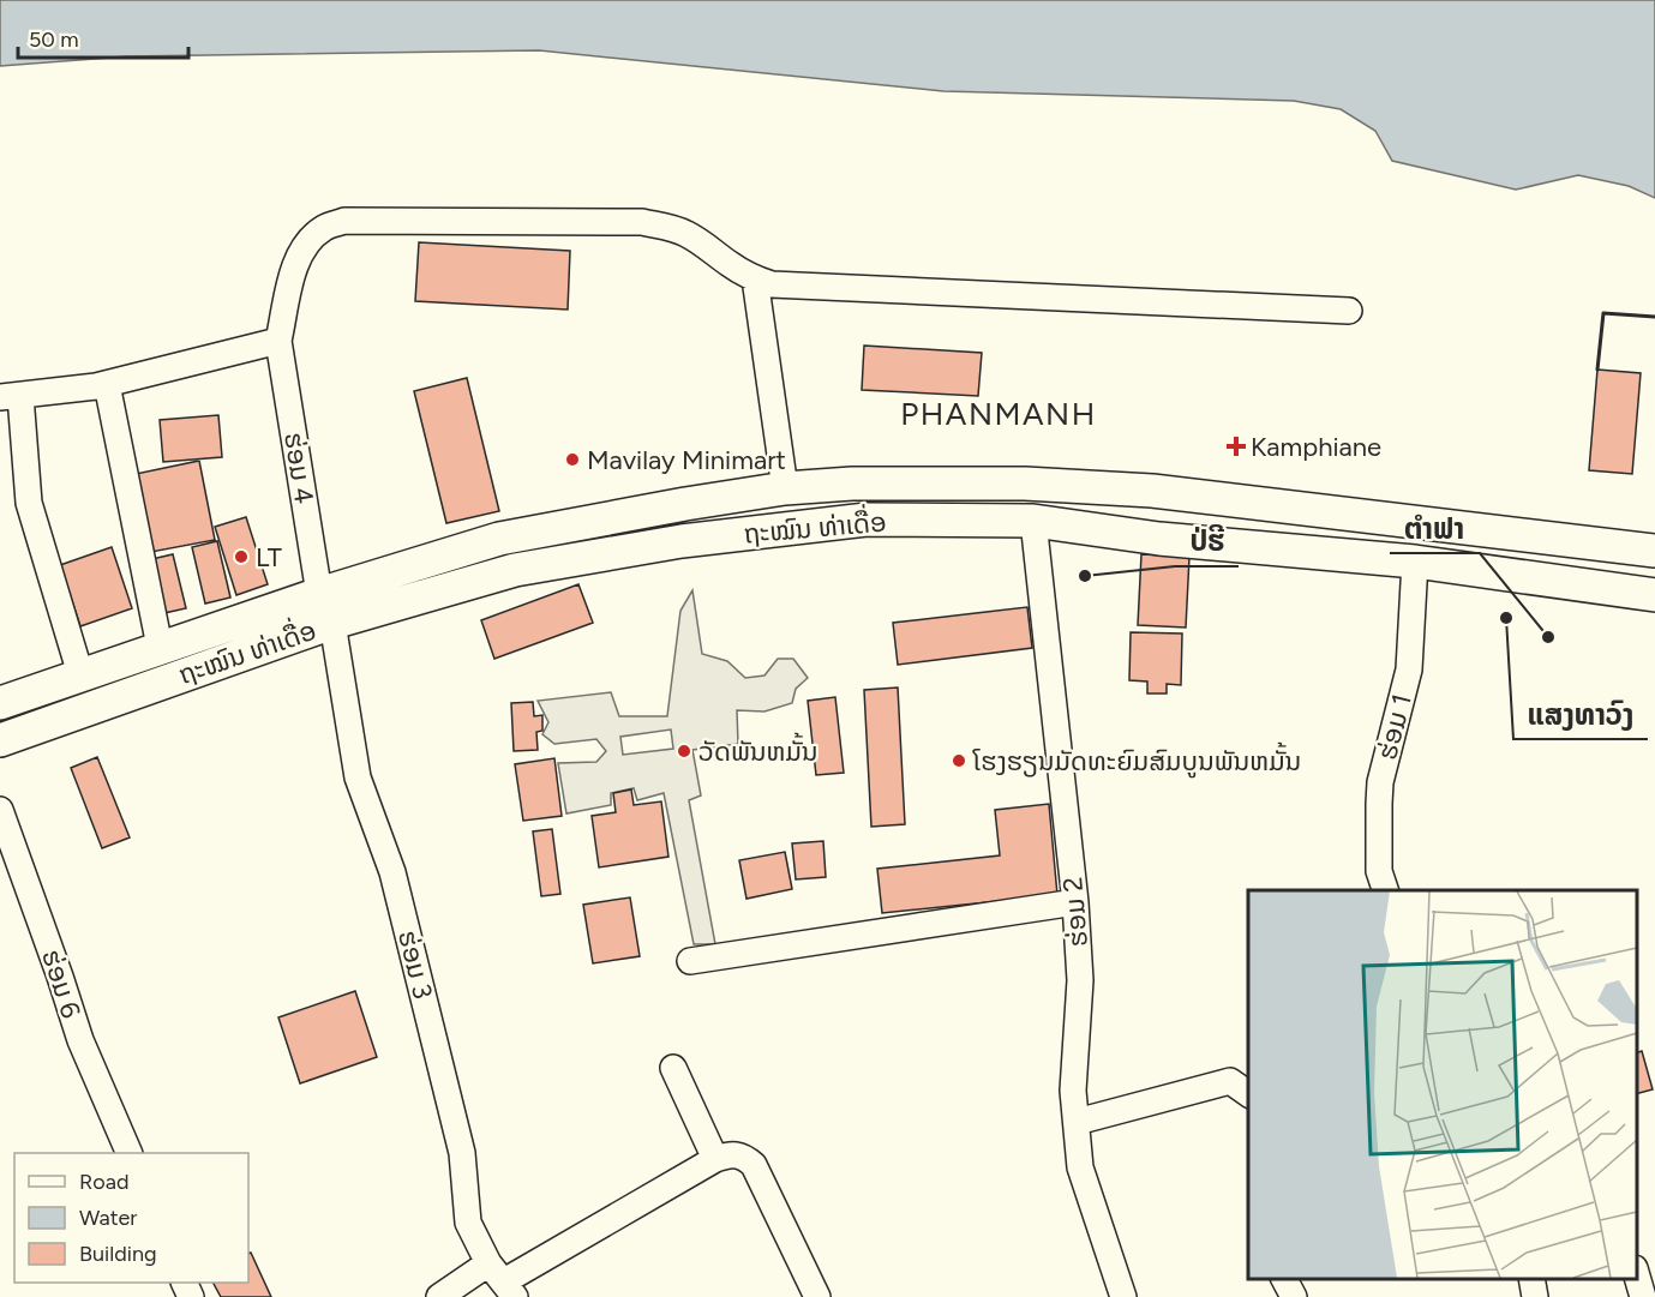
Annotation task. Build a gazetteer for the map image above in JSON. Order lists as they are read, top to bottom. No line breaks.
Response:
{"streets":{"main road":["ຖະໝົນ ທ່າເດື່ອ"],"street":["ຮ່ອມ 4","ຮ່ອມ 1","ຮ່ອມ 2","ຮ່ອມ 3","ຮ່ອມ 6"]},"crossings":[["ຮ່ອມ 4","ຖະໝົນ ທ່າເດື່ອ"],["ຮ່ອມ 4","ຮ່ອມ 3"],["ຖະໝົນ ທ່າເດື່ອ","ຮ່ອມ 1"],["ຖະໝົນ ທ່າເດື່ອ","ຮ່ອມ 2"],["ຖະໝົນ ທ່າເດື່ອ","ຮ່ອມ 3"]],"districts":["PHANMANH"],"places":{"health":["Kamphiane"],"other":["Mavilay Minimart","LT","ປ່ຮີ","ແສງທາວົງ","ຕຳຟາ","ວັດພັນຫມັ້ນ","ໂຮງຮຽນມັດທະຍົມສົມບູນພັນຫມັ້ນ"]},"legend":["Road","Water","Building"],"scale_bar":"50 m"}
